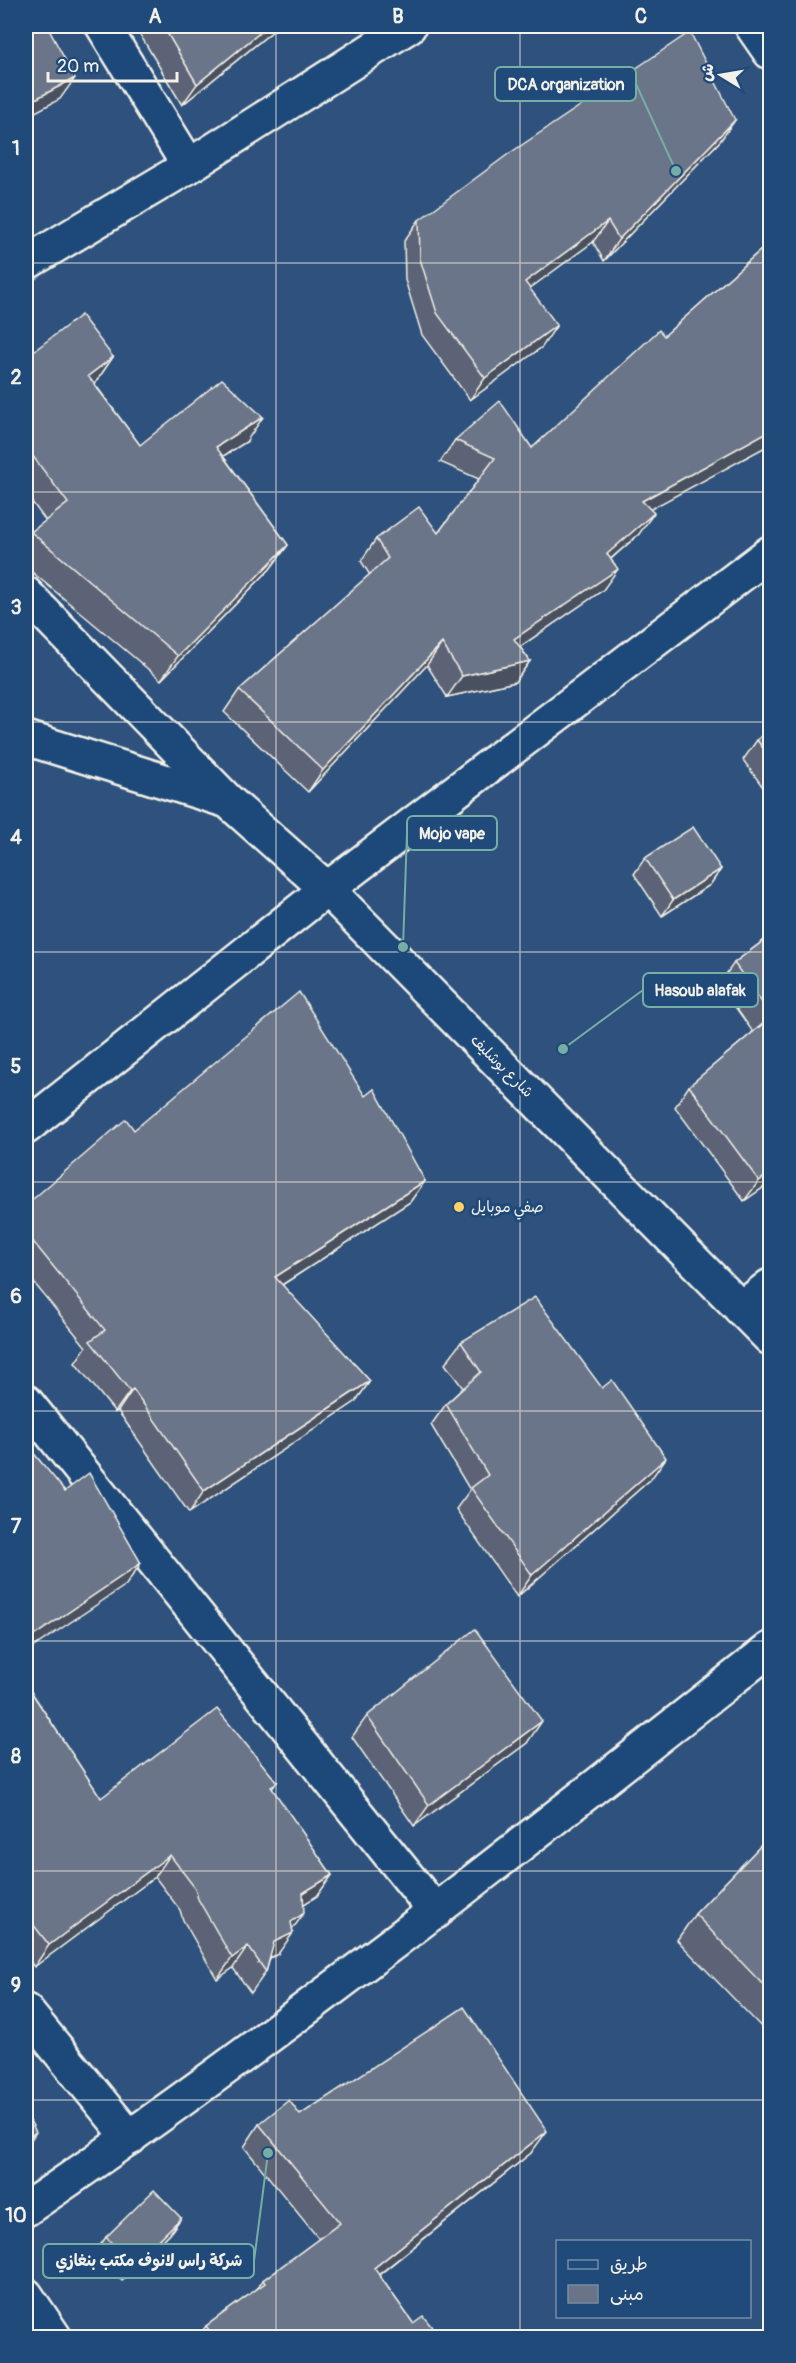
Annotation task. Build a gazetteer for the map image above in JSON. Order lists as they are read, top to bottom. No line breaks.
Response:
{"streets":{"street":["شارع بوشليف"]},"places":["DCA organization","Mojo vape","Hasoub alafak","صفي موبايل","شركة راس لانوف مكتب بنغازي"],"legend":["طريق","مبنى"],"scale_bar":"20 m","north":"left","grid":{"columns":["A","B","C"],"rows":["1","2","3","4","5","6","7","8","9","10"]}}
